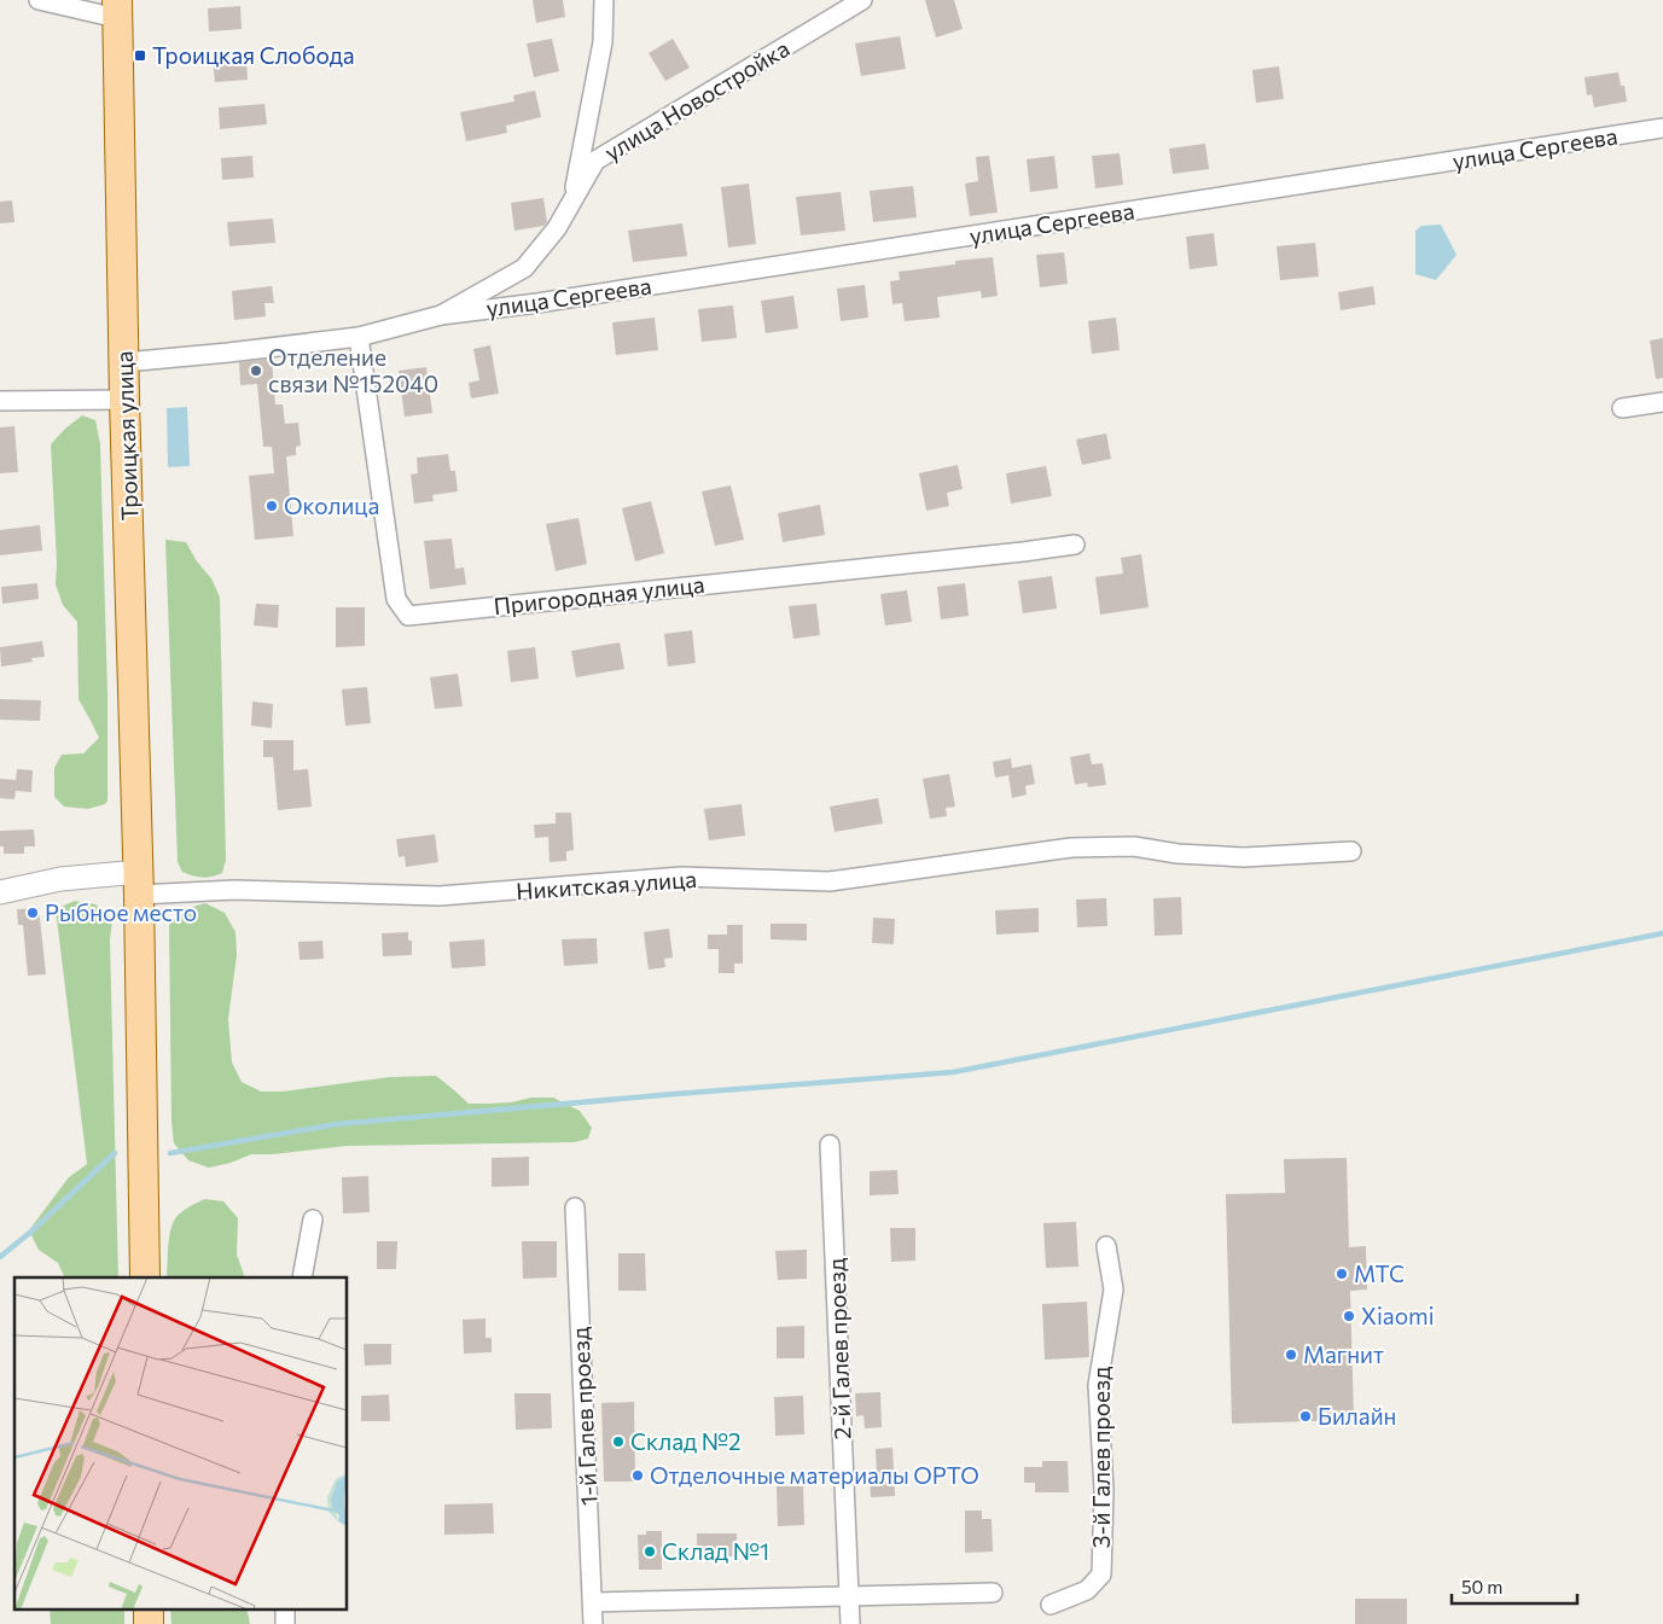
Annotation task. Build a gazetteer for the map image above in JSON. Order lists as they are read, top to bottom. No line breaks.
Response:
{"streets":{"main road":["Троицкая улица"],"street":["улица Новостройка","улица Сергеева","Пригородная улица","Никитская улица","2-й Галев проезд","1-й Галев проезд","3-й Галев проезд"]},"crossings":[["улица Новостройка","улица Сергеева"],["улица Новостройка","Троицкая улица"],["улица Новостройка","Пригородная улица"],["Троицкая улица","Никитская улица"]],"places":{"transit":["Троицкая Слобода"],"other":["Отделение связи №152040","Околица","Рыбное место","МТС","Xiaomi","Магнит","Билайн","Склад №2","Отделочные материалы ОРТО","Склад №1"]},"scale_bar":"50 m"}
